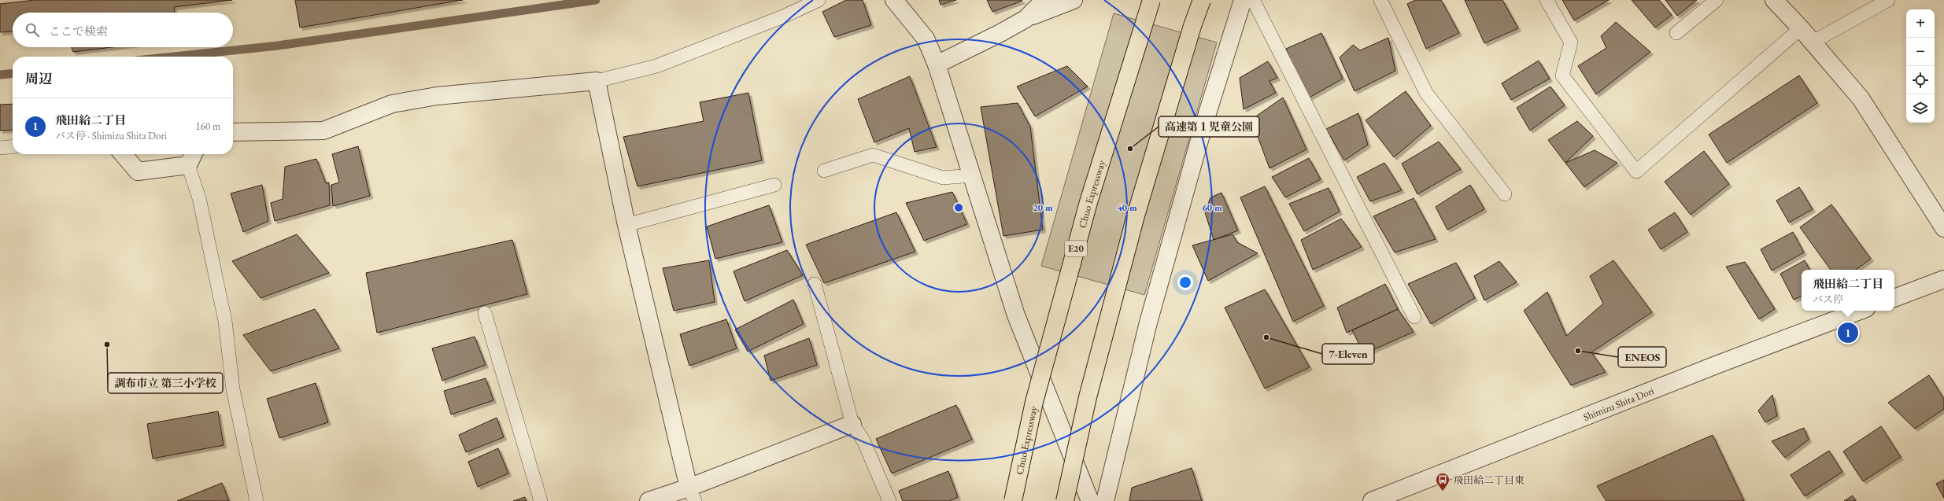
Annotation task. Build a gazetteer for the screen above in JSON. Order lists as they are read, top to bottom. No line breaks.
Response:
{"streets":{"highway":["Chuo Expressway","E20"],"street":["Shimizu Shita Dori"]},"places":{"other":["高速第１児童公園","7-Eleven","調布市立 第三小学校","ENEOS"],"bus stop":["飛田給二丁目東"]},"page":{"map_buttons":["+","−"],"search":"ここで検索","heading":"周辺","list":[{"mark":"1","name":"飛田給二丁目","note":"バス停 · Shimizu Shita Dori","value":"160 m"}],"popup":["飛田給二丁目","バス停"],"pins":"1"},"rings":["20 m","40 m","60 m"]}
